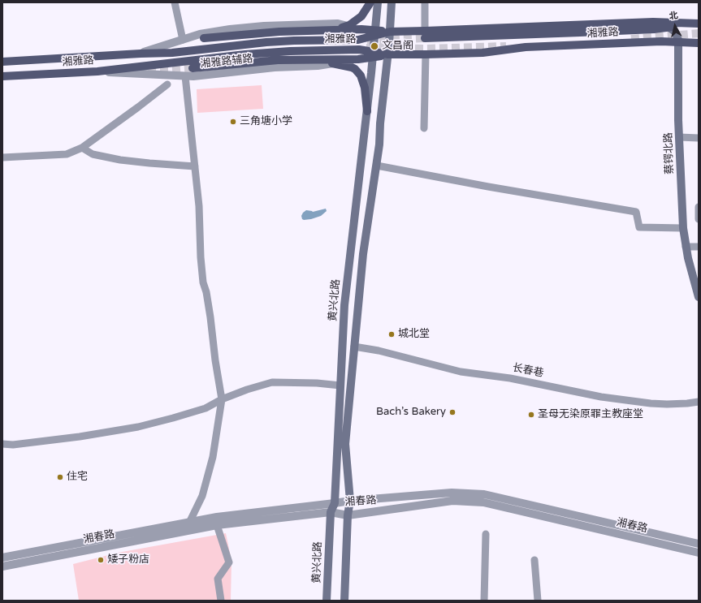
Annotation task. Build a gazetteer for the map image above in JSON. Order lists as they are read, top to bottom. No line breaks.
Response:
{"streets":{"main road":["湘雅路","蔡锷北路","黄兴北路"],"street":["湘雅路辅路","长春巷","湘春路"]},"crossings":[["湘雅路","湘雅路辅路"],["湘雅路","蔡锷北路"],["湘雅路","黄兴北路"],["黄兴北路","湘春路"]],"places":["文昌阁","三角塘小学","城北堂","Bach’s Bakery","圣母无染原罪主教座堂","住宅","矮子粉店"],"north":"top"}
